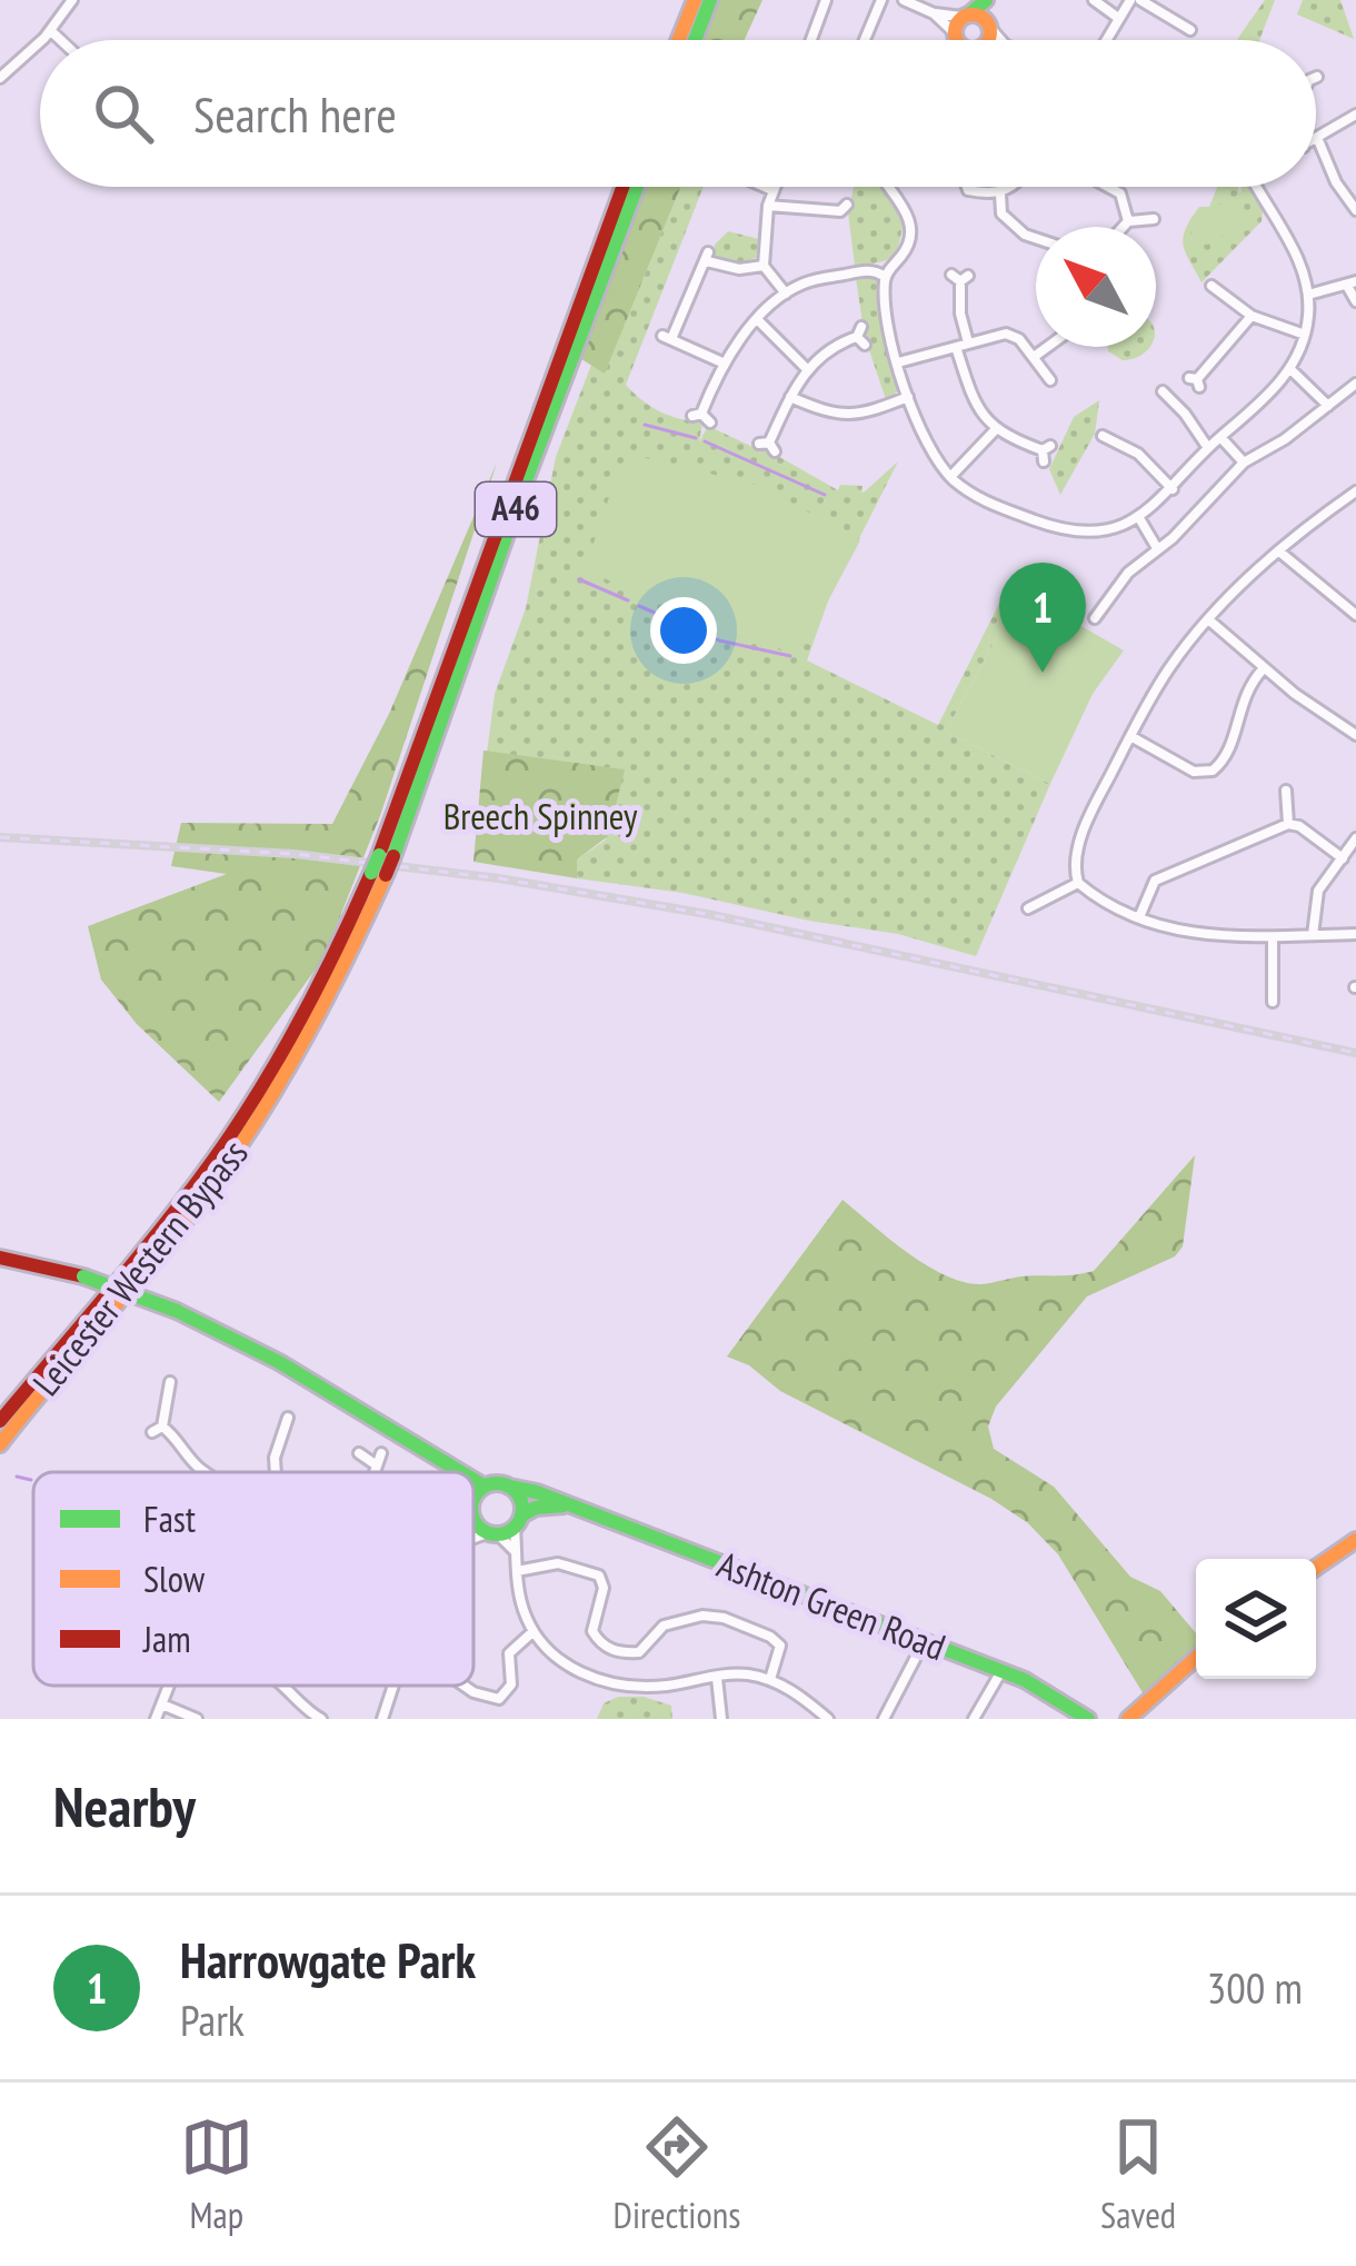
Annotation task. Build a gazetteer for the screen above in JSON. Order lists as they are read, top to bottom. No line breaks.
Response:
{"streets":{"main road":["A46","Leicester Western Bypass","Ashton Green Road"]},"crossings":[["A46","Leicester Western Bypass"]],"parks":["Breech Spinney"],"legend":["Fast","Slow","Jam"],"north":"top left","page":{"search":"Search here","pins":"1","heading":"Nearby","list":[{"mark":"1","name":"Harrowgate Park","note":"Park","value":"300 m"}],"nav":["Map","Directions","Saved"]}}
